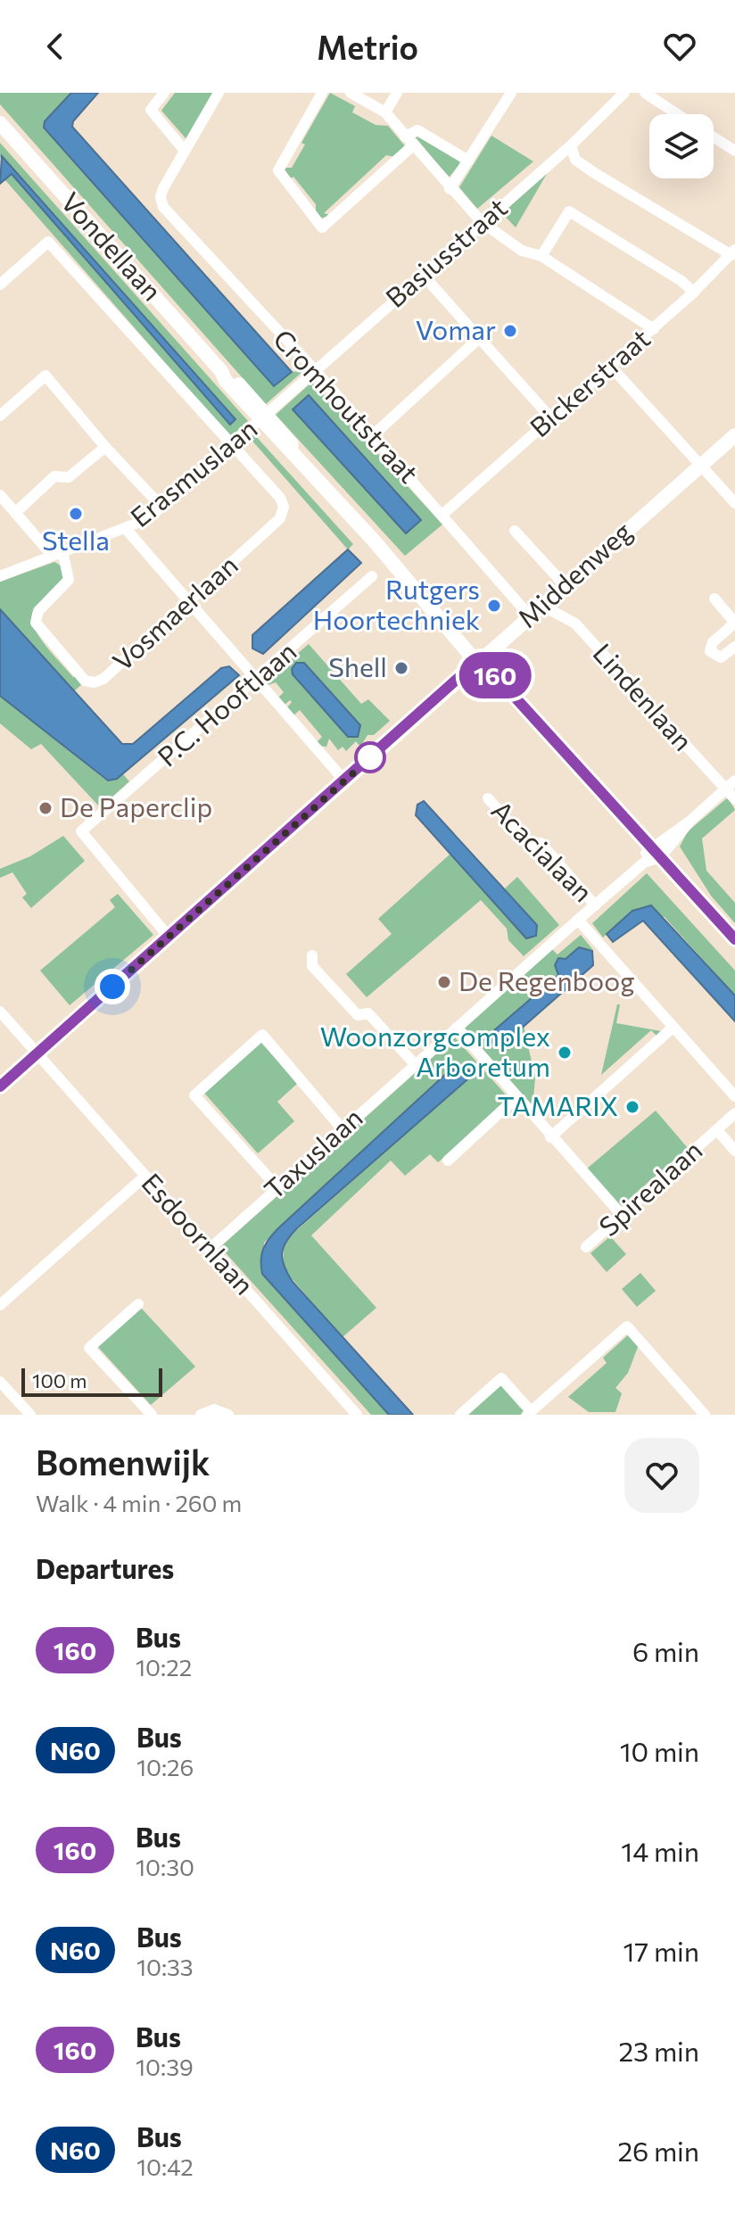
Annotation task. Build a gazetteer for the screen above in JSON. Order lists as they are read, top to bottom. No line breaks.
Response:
{"streets":{"street":["Vondellaan","Basiusstraat","Bickerstraat","Cromhoutstraat","Erasmuslaan","Middenweg","Vosmaerlaan","Lindenlaan","P.C. Hooftlaan","Acacialaan","Taxuslaan","Spirealaan","Esdoornlaan"]},"crossings":[["Vondellaan","Basiusstraat"],["Vondellaan","Erasmuslaan"],["Vondellaan","Middenweg"],["Vondellaan","Taxuslaan"],["Basiusstraat","Cromhoutstraat"],["Basiusstraat","Erasmuslaan"],["Bickerstraat","Cromhoutstraat"],["Cromhoutstraat","Middenweg"],["Erasmuslaan","Vosmaerlaan"],["Middenweg","Lindenlaan"],["Middenweg","P.C. Hooftlaan"],["Middenweg","Esdoornlaan"],["Lindenlaan","Taxuslaan"],["Acacialaan","Taxuslaan"],["Taxuslaan","Esdoornlaan"]],"places":["Vomar","Stella","Rutgers Hoortechniek","Shell","De Paperclip","De Regenboog","Woonzorgcomplex Arboretum","TAMARIX"],"lines":["bus line 160"],"scale_bar":"100 m","page":{"header":"Metrio","on_map":"160","scale":"100 m","heading":[["Bomenwijk","Walk · 4 min · 260 m"],"Departures"],"list":[{"mark":"160","name":"Bus","note":"10:22","value":"6 min"},{"mark":"N60","name":"Bus","note":"10:26","value":"10 min"},{"mark":"160","name":"Bus","note":"10:30","value":"14 min"},{"mark":"N60","name":"Bus","note":"10:33","value":"17 min"},{"mark":"160","name":"Bus","note":"10:39","value":"23 min"},{"mark":"N60","name":"Bus","note":"10:42","value":"26 min"}]}}
